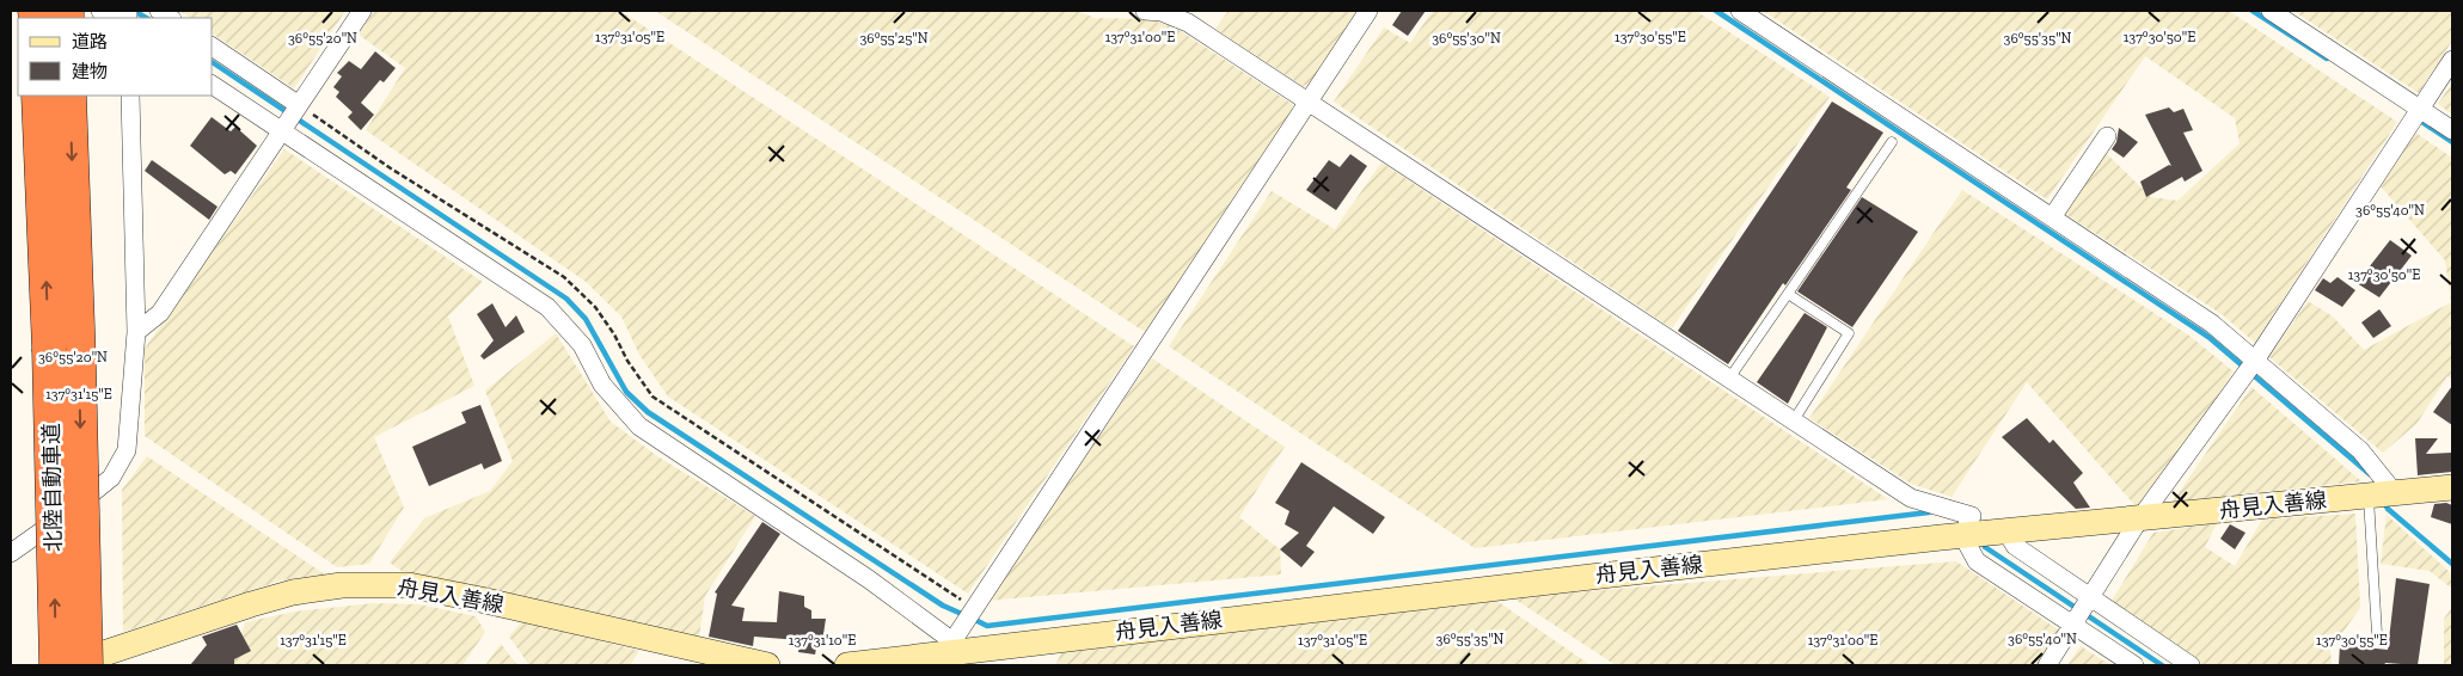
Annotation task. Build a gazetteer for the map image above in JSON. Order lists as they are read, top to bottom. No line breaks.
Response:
{"streets":{"highway":["北陸自動車道"],"main road":["舟見入善線"]},"legend":["道路","建物"],"coordinates":["137°31'05\"E","137°30'50\"E","137°31'00\"E","137°30'55\"E","36°55'20\"N","36°55'25\"N","36°55'30\"N","36°55'35\"N","36°55'40\"N","137°31'15\"E","137°31'10\"E"]}
